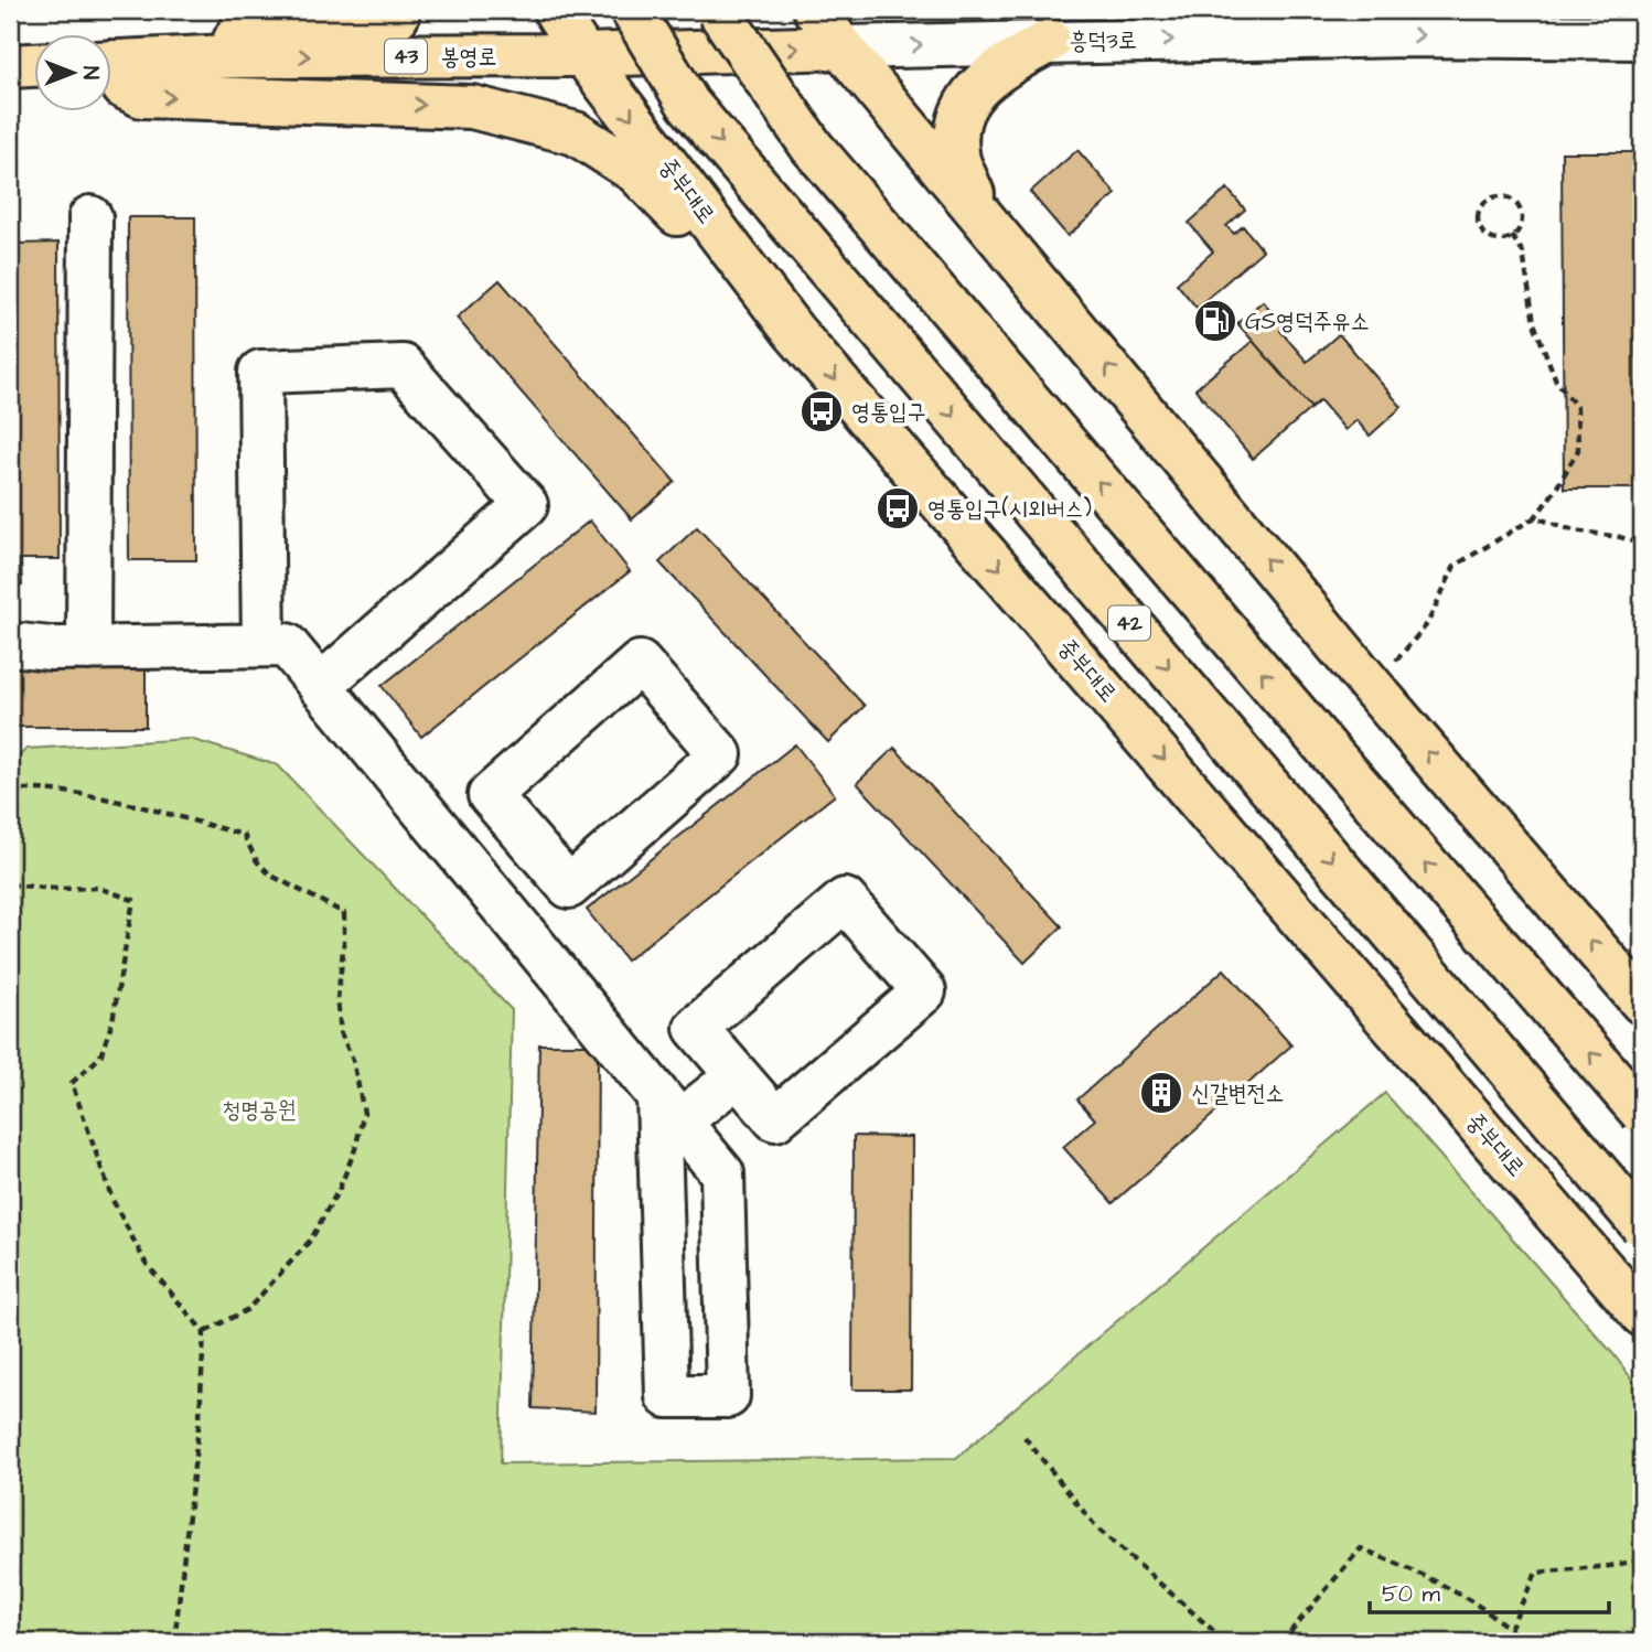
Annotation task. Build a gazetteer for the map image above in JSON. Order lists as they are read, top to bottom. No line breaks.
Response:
{"streets":{"main road":["43","봉영로","중부대로","42"],"street":["흥덕3로"]},"crossings":[["흥덕3로","봉영로"],["봉영로","중부대로"]],"one_way":["흥덕3로","봉영로"],"parks":["청명공원"],"places":{"fuel station":["GS영덕주유소"],"bus stop":["영통입구","영통입구(시외버스)"],"building":["신갈변전소"]},"scale_bar":"50 m","north":"right"}
